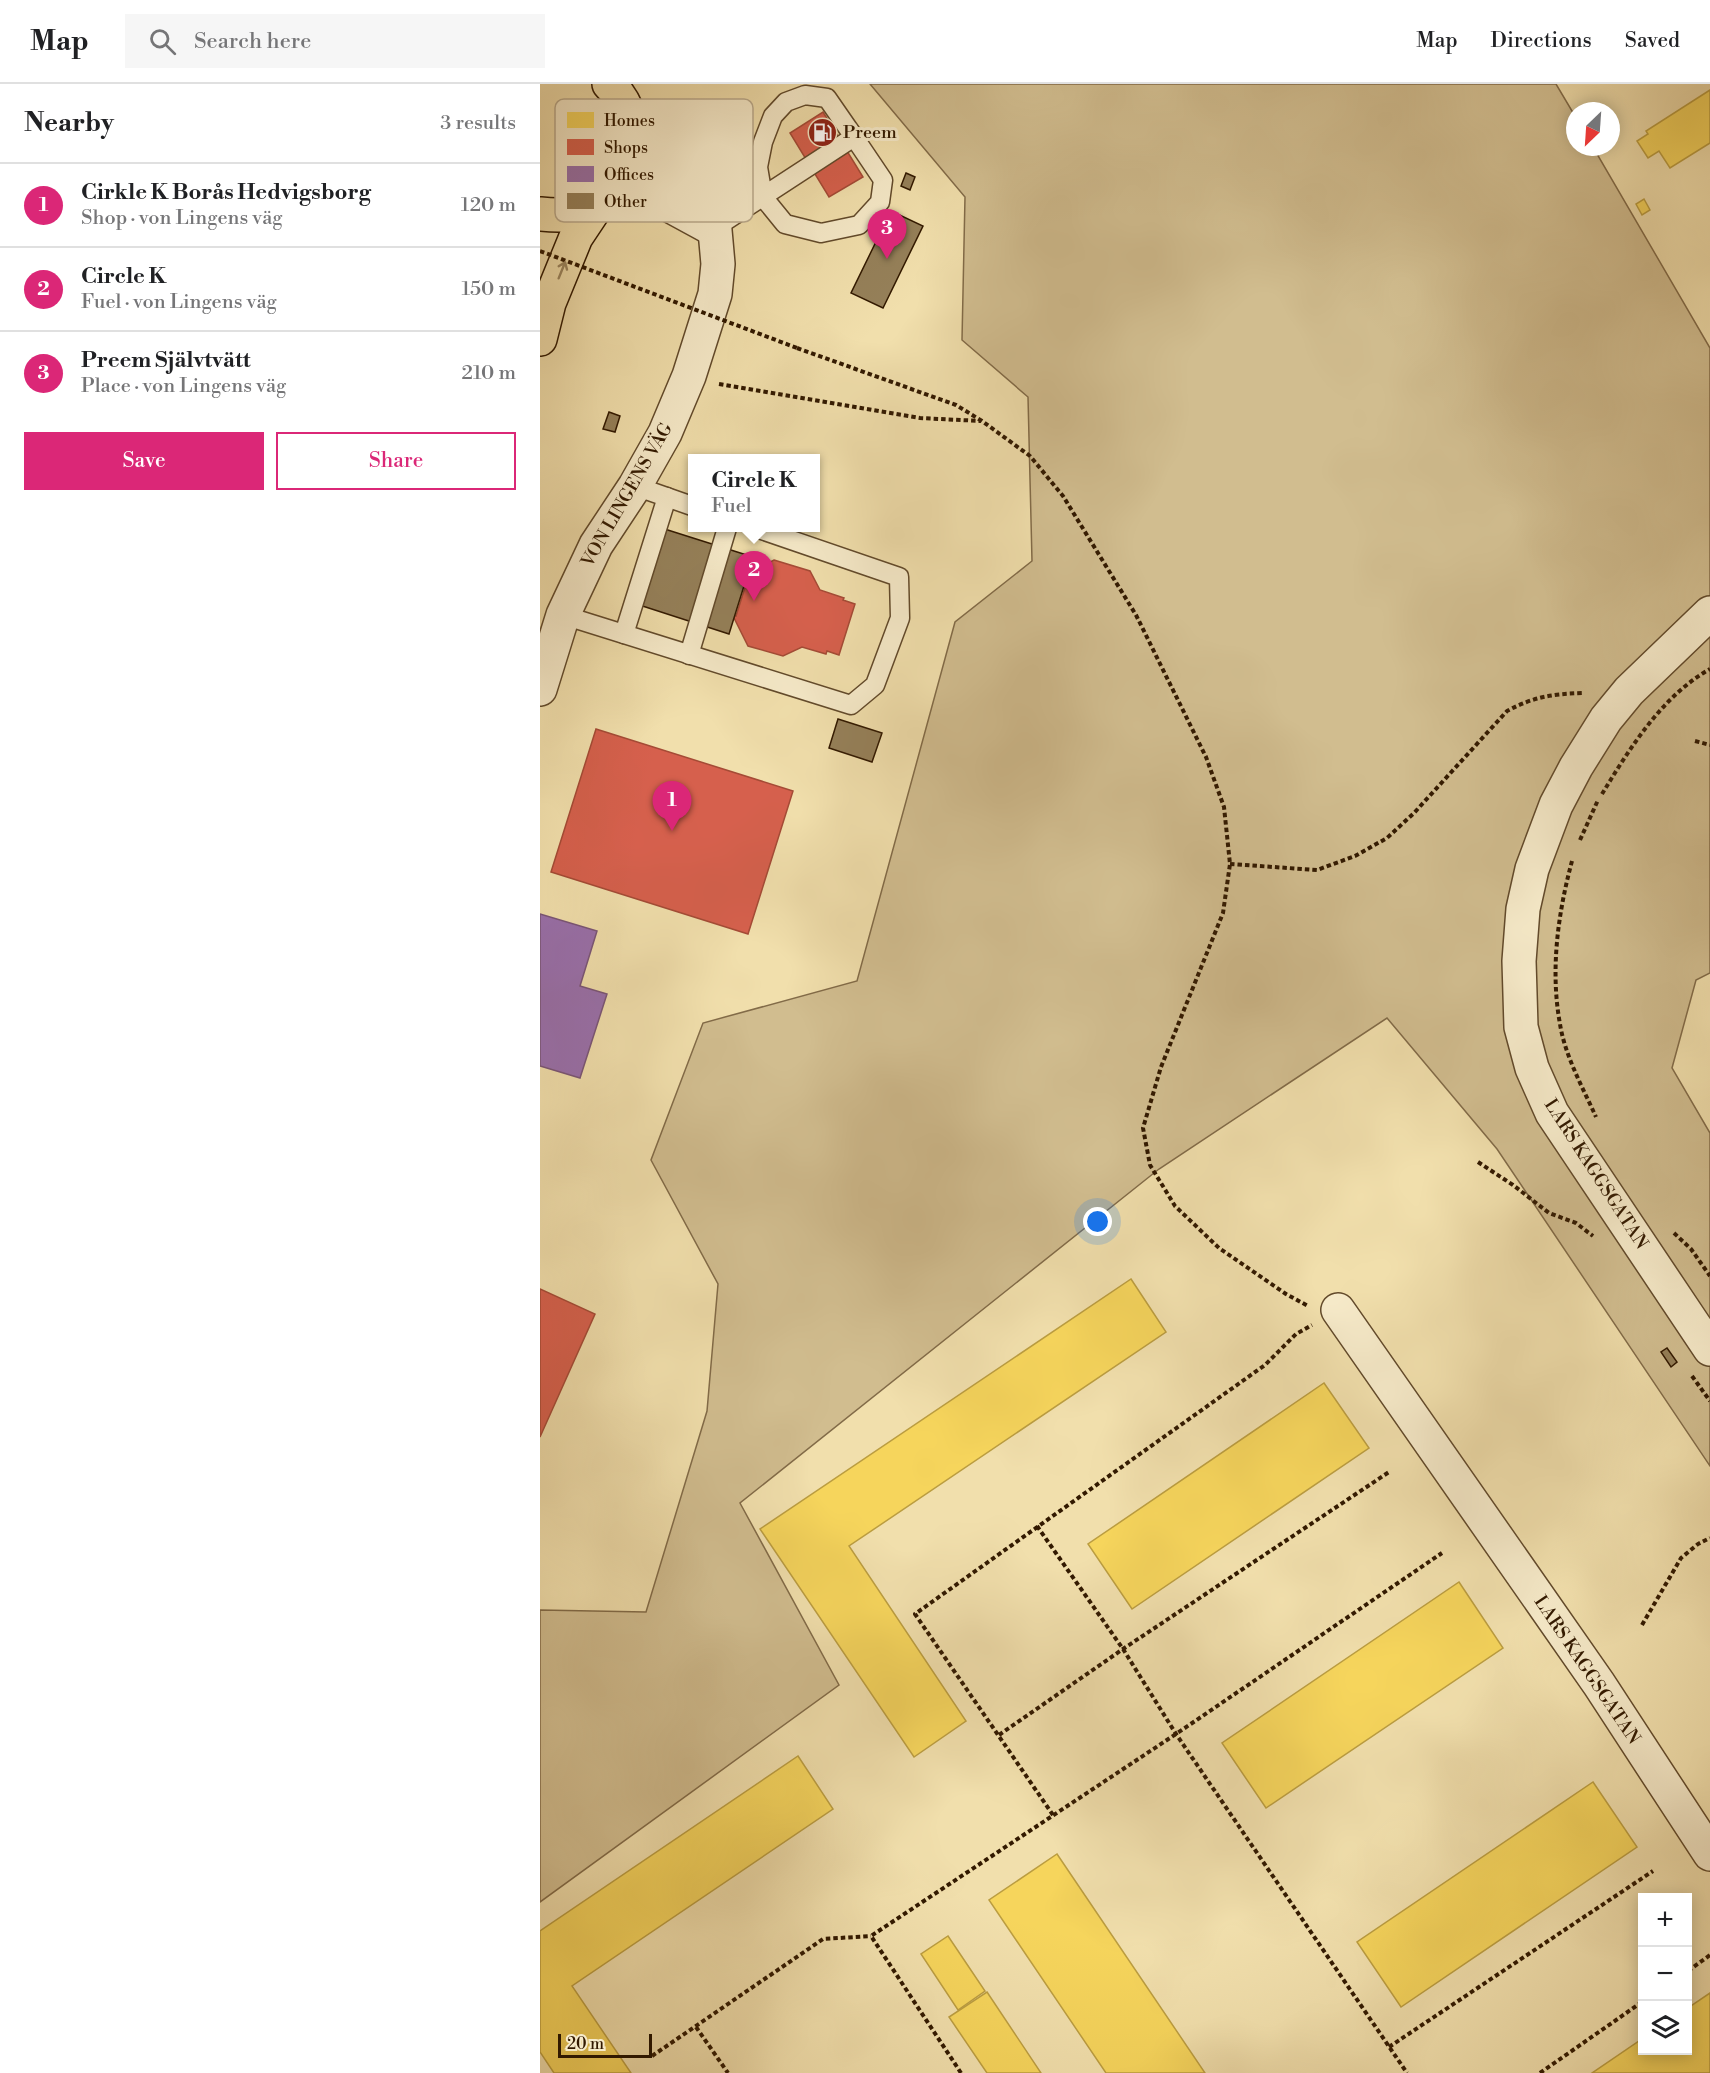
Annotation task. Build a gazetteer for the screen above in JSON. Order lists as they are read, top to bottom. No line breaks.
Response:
{"streets":{"street":["VON LINGENS VÄG","LARS KAGGSGATAN"]},"places":{"fuel station":["Preem"]},"legend":["Homes","Shops","Offices","Other"],"scale_bar":"20 m","north":"bottom left","page":{"header":"Map","search":"Search here","nav":["Map","Directions","Saved"],"heading":["Nearby","3 results"],"list":[{"mark":"1","name":"Cirkle K Borås Hedvigsborg","note":"Shop · von Lingens väg","value":"120 m"},{"mark":"2","name":"Circle K","note":"Fuel · von Lingens väg","value":"150 m"},{"mark":"3","name":"Preem Självtvätt","note":"Place · von Lingens väg","value":"210 m"}],"pins":["3","2","1"],"buttons":["Save","Share"],"popup":["Circle K","Fuel"],"map_buttons":["+","−"],"scale":"20 m"}}
